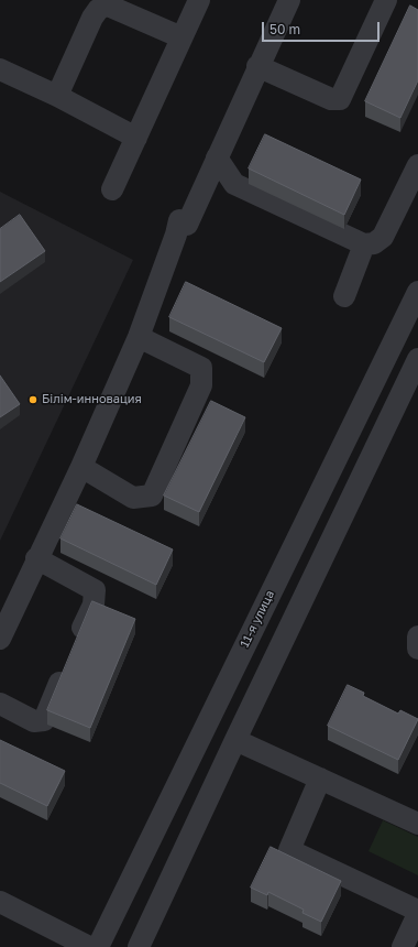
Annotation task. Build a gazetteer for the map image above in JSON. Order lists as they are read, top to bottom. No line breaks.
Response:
{"streets":{"street":["11-я улица"]},"places":["Білім-инновация"],"scale_bar":"50 m"}
